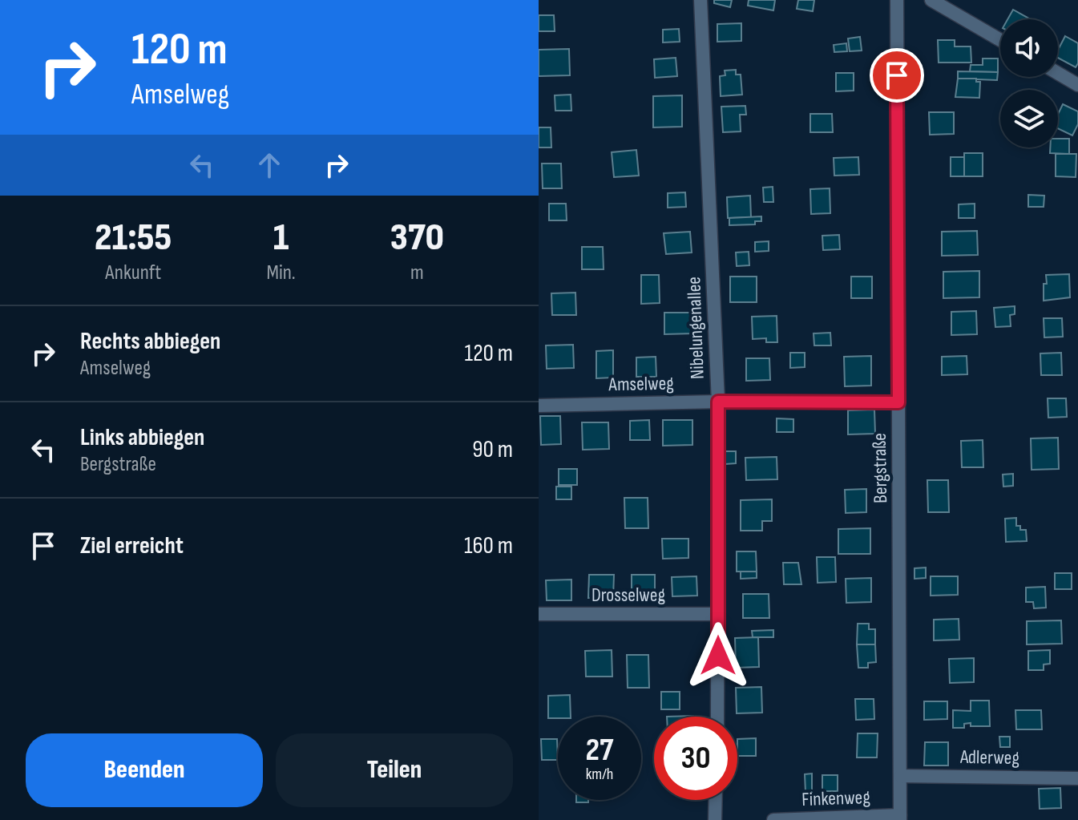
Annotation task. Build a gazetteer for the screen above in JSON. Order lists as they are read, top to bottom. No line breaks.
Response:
{"streets":{"street":["Nibelungenallee","Amselweg","Bergstraße","Drosselweg","Adlerweg","Finkenweg"]},"crossings":[["Nibelungenallee","Amselweg"],["Nibelungenallee","Drosselweg"],["Amselweg","Bergstraße"],["Bergstraße","Adlerweg"],["Bergstraße","Finkenweg"]],"page":{"turn":["120 m","Amselweg"],"eta":["21:55","Ankunft","1","Min.","370","m"],"list":[{"name":"Rechts abbiegen","note":"Amselweg","value":"120 m"},{"name":"Links abbiegen","note":"Bergstraße","value":"90 m"},{"name":"Ziel erreicht","value":"160 m"}],"speed":"27 km/h","limit":"30","buttons":["Beenden","Teilen"]}}
